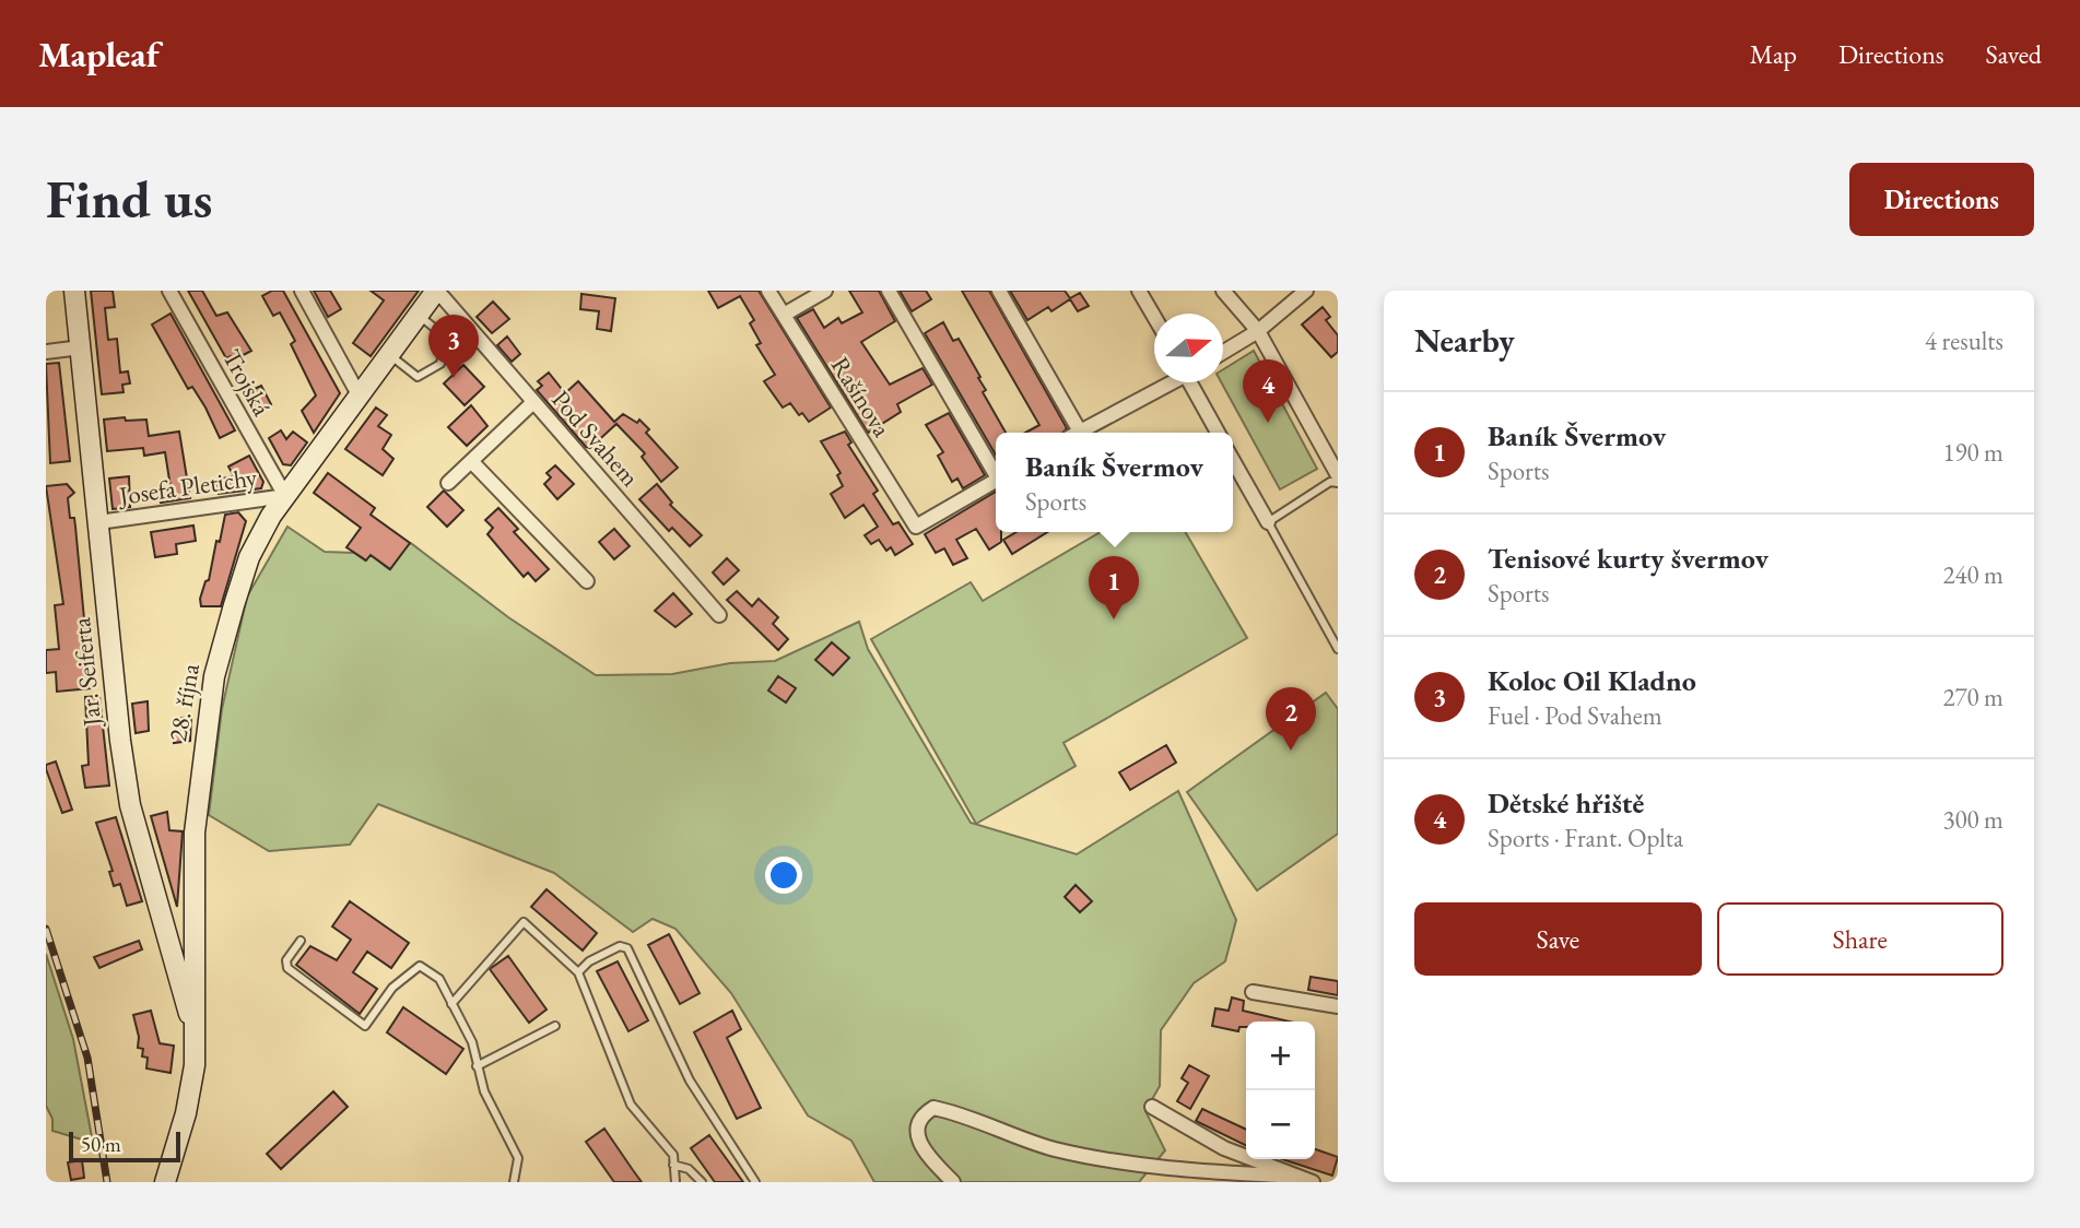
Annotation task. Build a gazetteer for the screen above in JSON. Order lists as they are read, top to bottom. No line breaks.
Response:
{"streets":{"main road":["Jar. Seiferta","28. října"],"street":["Trojská","Rašínova","Pod Svahem","Josefa Pletichy"]},"crossings":[["Trojská","Josefa Pletichy"],["Trojská","28. října"],["Pod Svahem","28. října"],["Josefa Pletichy","Jar. Seiferta"],["Josefa Pletichy","28. října"],["Jar. Seiferta","28. října"]],"scale_bar":"50 m","north":"right","page":{"header":"Mapleaf","nav":["Map","Directions","Saved"],"buttons":["Directions",["Save","Share"]],"title":"Find us","heading":["Nearby","4 results"],"pins":["3","4","1","2"],"list":[{"mark":"1","name":"Baník Švermov","note":"Sports","value":"190 m"},{"mark":"2","name":"Tenisové kurty švermov","note":"Sports","value":"240 m"},{"mark":"3","name":"Koloc Oil Kladno","note":"Fuel · Pod Svahem","value":"270 m"},{"mark":"4","name":"Dětské hřiště","note":"Sports · Frant. Oplta","value":"300 m"}],"popup":["Baník Švermov","Sports"],"map_buttons":["+","−"],"scale":"50 m"}}
